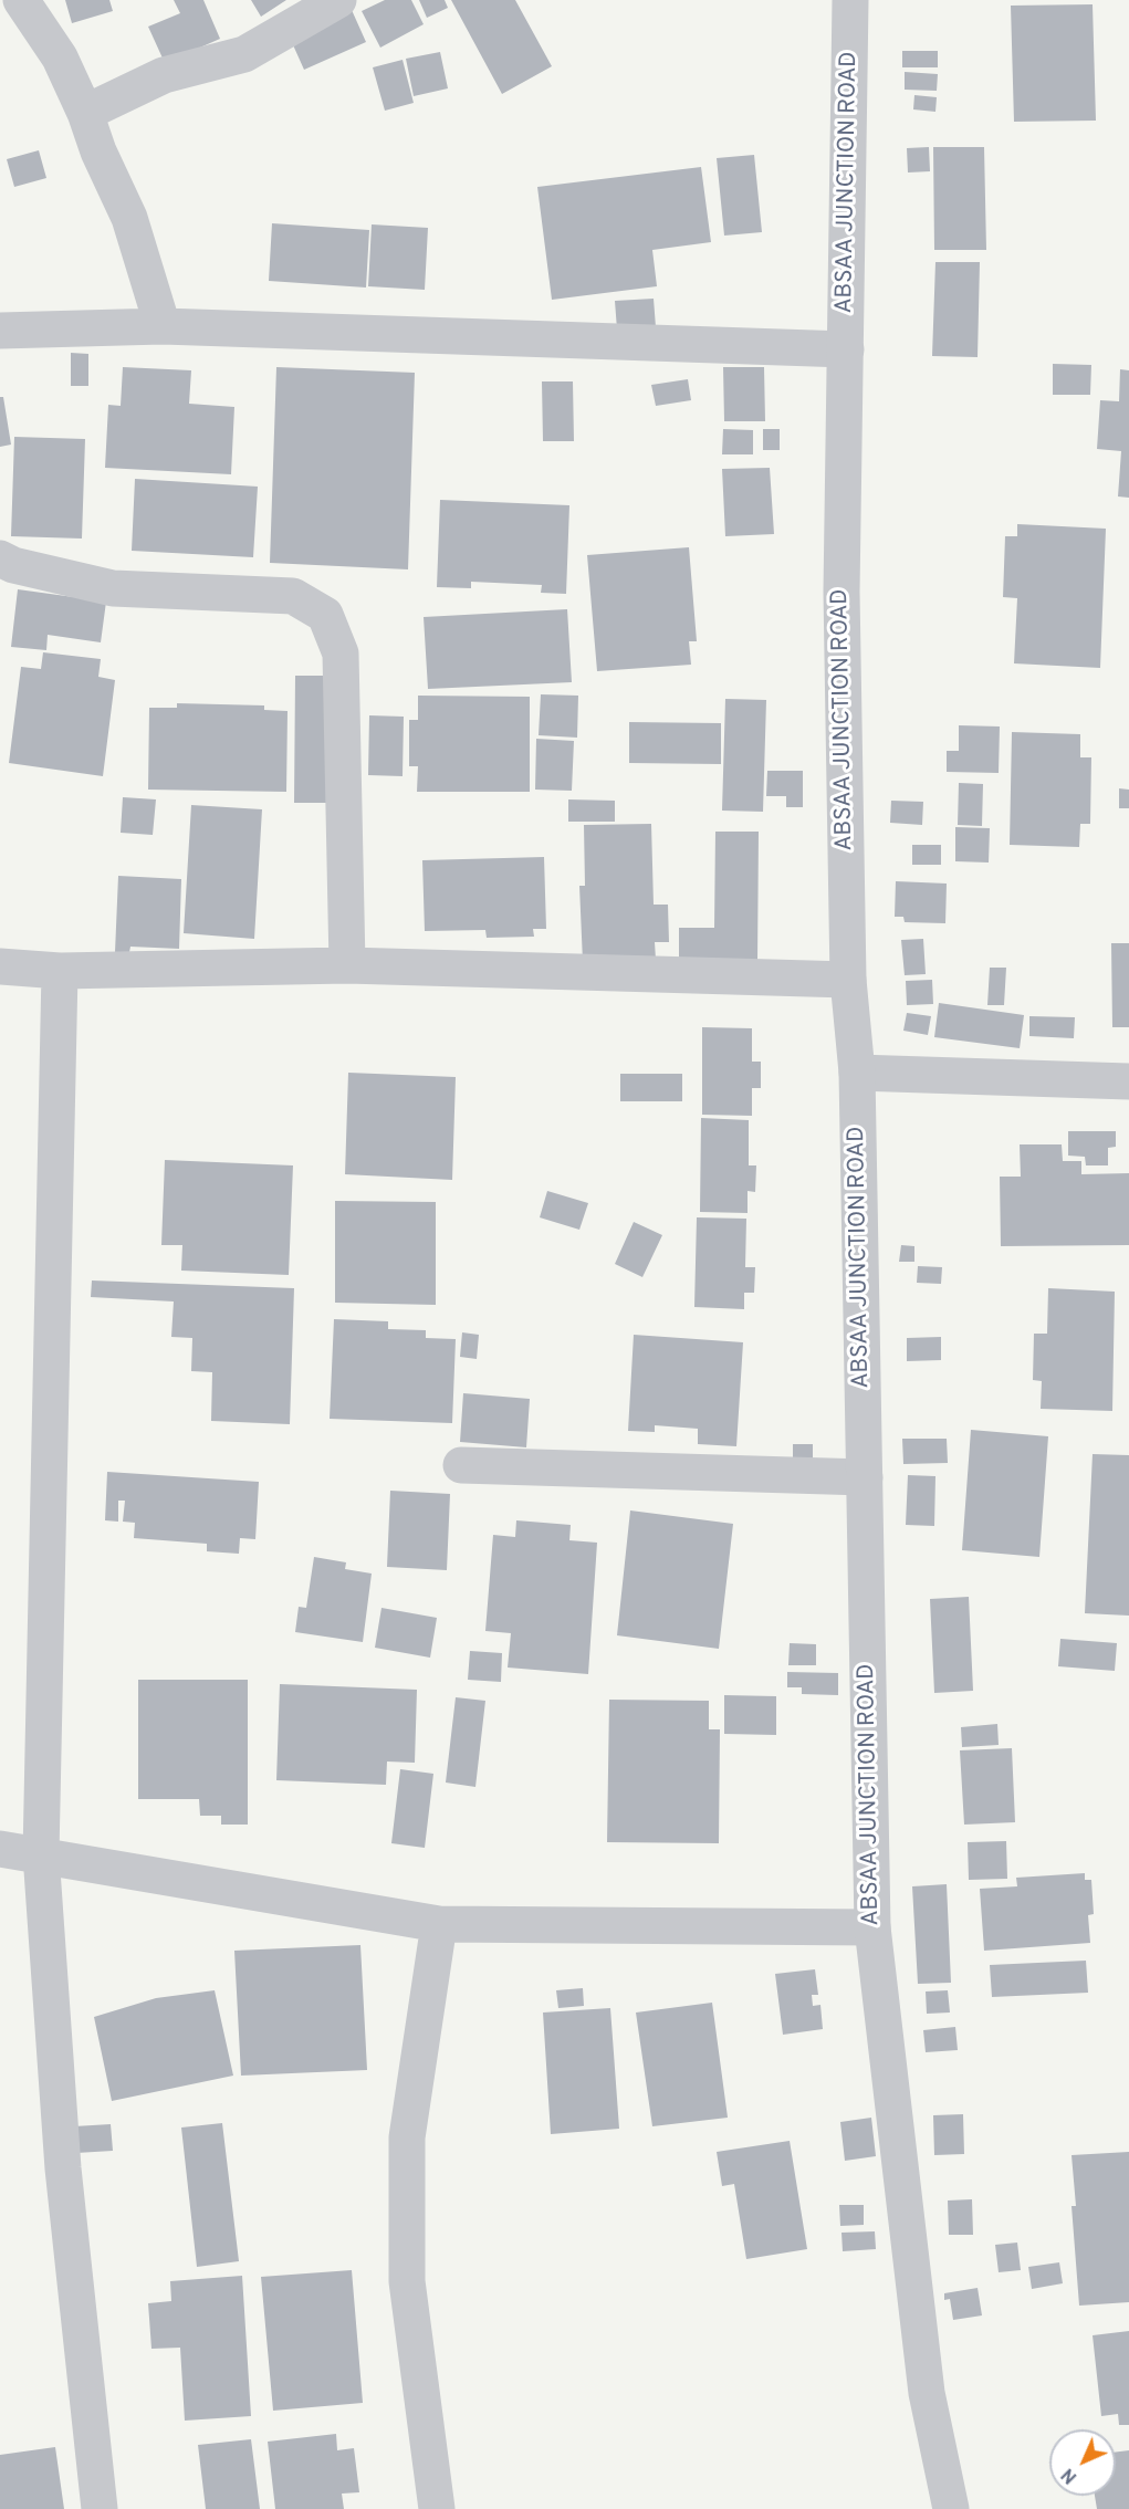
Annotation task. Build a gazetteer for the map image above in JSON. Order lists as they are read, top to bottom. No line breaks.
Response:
{"streets":{"street":["ABSAA JUNCTION ROAD"]},"north":"bottom left"}
